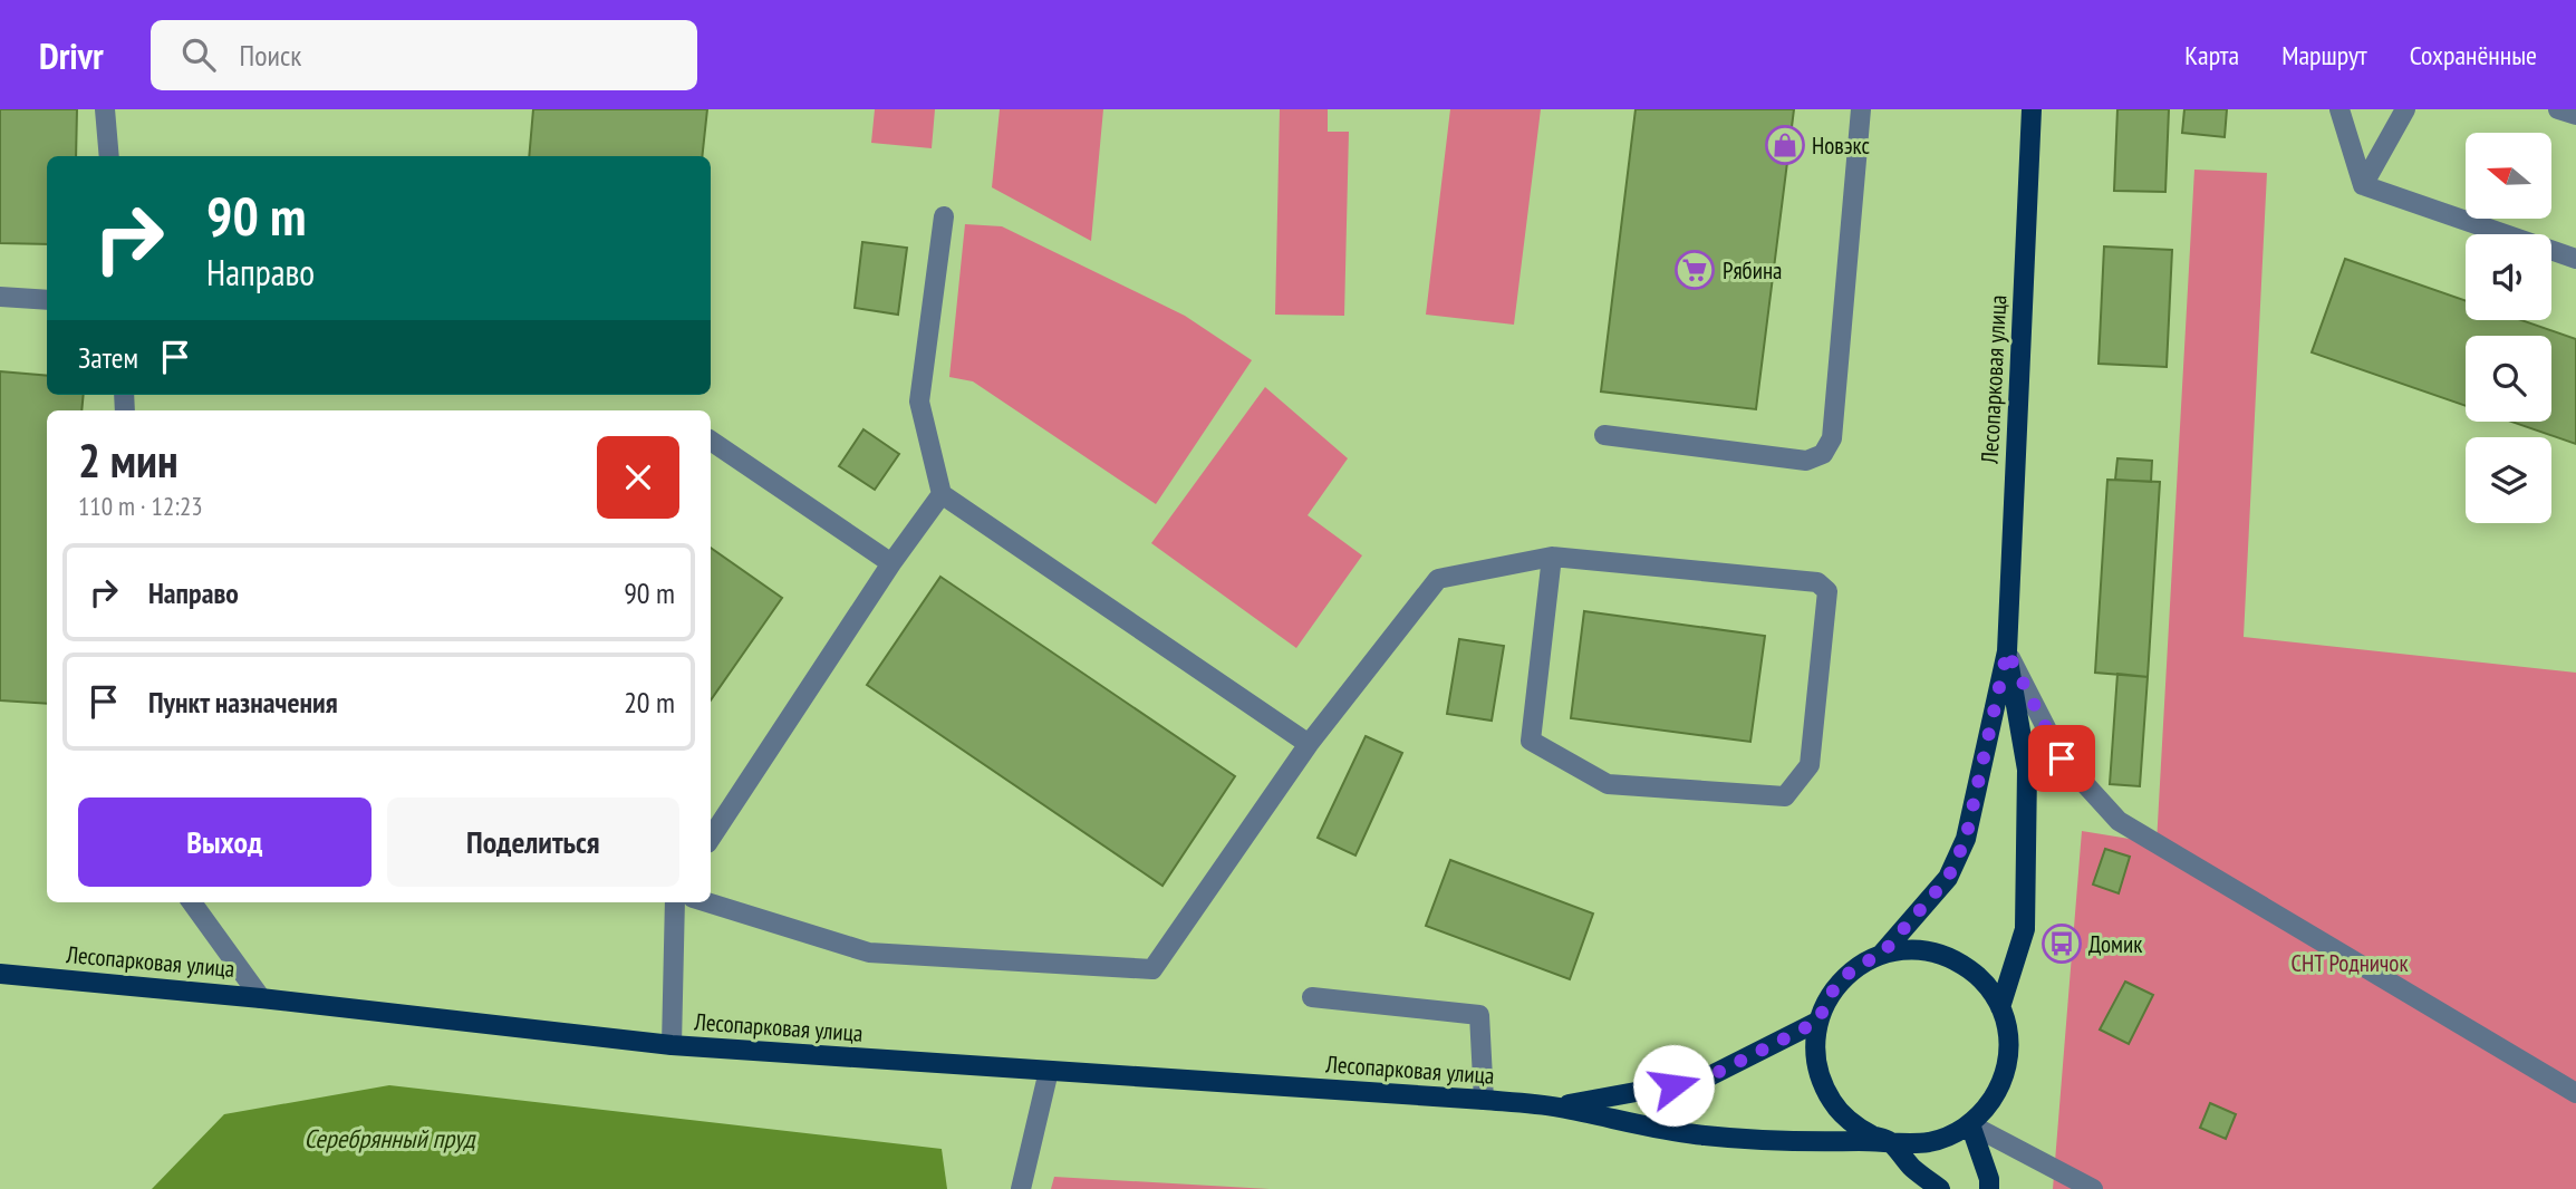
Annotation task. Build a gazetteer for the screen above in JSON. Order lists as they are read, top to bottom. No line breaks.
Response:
{"streets":{"main road":["Лесопарковая улица"]},"water":["Серебрянный пруд"],"parks":["СНТ Родничок"],"places":{"shop":["Новэкс"],"supermarket":["Рябина"],"bus stop":["Домик"]},"north":"left","page":{"header":"Drivr","search":"Поиск","nav":["Карта","Маршрут","Сохранённые"],"turn":["90 m","Направо"],"then":"Затем","heading":["2 мин","110 m · 12:23"],"list":[{"name":"Направо","value":"90 m"},{"name":"Пункт назначения","value":"20 m"}],"buttons":["Выход","Поделиться"]}}
